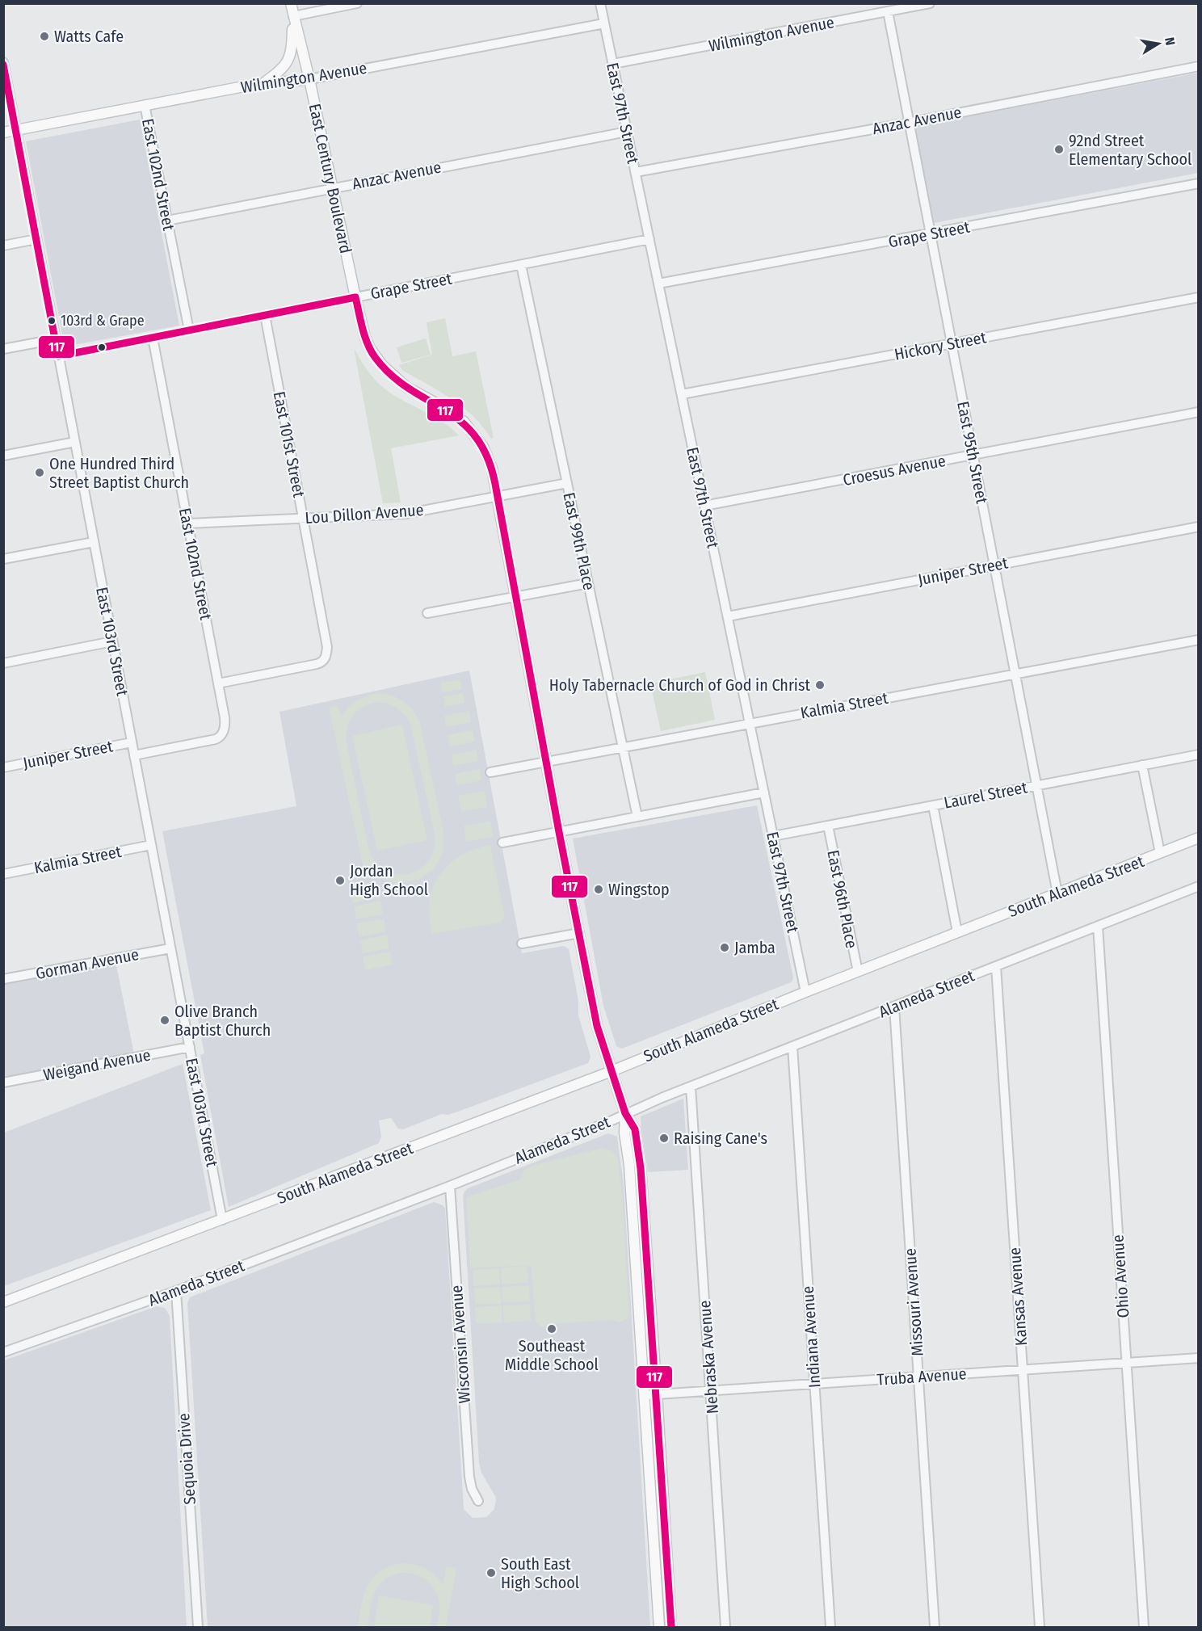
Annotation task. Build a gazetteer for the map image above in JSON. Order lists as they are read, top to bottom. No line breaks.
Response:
{"streets":{"main road":["Wilmington Avenue","East Century Boulevard","South Alameda Street"],"street":["East 97th Street","Anzac Avenue","East 102nd Street","Grape Street","Hickory Street","East 101st Street","East 95th Street","Croesus Avenue","Lou Dillon Avenue","East 99th Place","Juniper Street","East 103rd Street","Kalmia Street","Laurel Street","East 96th Place","Gorman Avenue","Alameda Street","Weigand Avenue","Ohio Avenue","Kansas Avenue","Missouri Avenue","Indiana Avenue","Wisconsin Avenue","Nebraska Avenue","Truba Avenue","Sequoia Drive"]},"crossings":[["Wilmington Avenue","East 97th Street"],["Wilmington Avenue","East 102nd Street"],["Wilmington Avenue","East Century Boulevard"],["Wilmington Avenue","East 95th Street"],["Wilmington Avenue","East 103rd Street"],["East 97th Street","Anzac Avenue"],["East 97th Street","Grape Street"],["East 97th Street","Hickory Street"],["East 97th Street","Croesus Avenue"],["East 97th Street","Juniper Street"],["East 97th Street","Kalmia Street"],["East 97th Street","Laurel Street"],["East 97th Street","South Alameda Street"],["Anzac Avenue","East 102nd Street"],["Anzac Avenue","East Century Boulevard"],["Anzac Avenue","East 95th Street"],["East 102nd Street","Grape Street"],["East 102nd Street","East 101st Street"],["East 102nd Street","Lou Dillon Avenue"],["East 102nd Street","Juniper Street"],["East Century Boulevard","Grape Street"],["East Century Boulevard","Lou Dillon Avenue"],["East Century Boulevard","Kalmia Street"],["East Century Boulevard","South Alameda Street"],["East Century Boulevard","Alameda Street"],["Grape Street","East 101st Street"],["Grape Street","East 95th Street"],["Grape Street","East 99th Place"],["Grape Street","East 103rd Street"],["Hickory Street","East 95th Street"],["East 101st Street","Lou Dillon Avenue"],["East 95th Street","Croesus Avenue"],["East 95th Street","Juniper Street"],["East 95th Street","Kalmia Street"],["East 95th Street","Laurel Street"],["East 95th Street","South Alameda Street"],["Lou Dillon Avenue","East 99th Place"],["East 99th Place","Kalmia Street"],["Juniper Street","East 103rd Street"],["East 103rd Street","Kalmia Street"],["East 103rd Street","South Alameda Street"],["East 103rd Street","Gorman Avenue"],["East 103rd Street","Weigand Avenue"],["Laurel Street","East 96th Place"],["South Alameda Street","East 96th Place"],["Alameda Street","Ohio Avenue"],["Alameda Street","Kansas Avenue"],["Alameda Street","Missouri Avenue"],["Alameda Street","Indiana Avenue"],["Alameda Street","Wisconsin Avenue"],["Alameda Street","Nebraska Avenue"],["Alameda Street","Sequoia Drive"],["Ohio Avenue","Truba Avenue"],["Kansas Avenue","Truba Avenue"],["Missouri Avenue","Truba Avenue"],["Indiana Avenue","Truba Avenue"],["Nebraska Avenue","Truba Avenue"]],"places":["Watts Cafe","92nd Street Elementary School","103rd & Grape","One Hundred Third Street Baptist Church","Holy Tabernacle Church of God in Christ","Jordan High School","Wingstop","Jamba","Olive Branch Baptist Church","Raising Cane's","Southeast Middle School","South East High School"],"lines":["transit line 117"],"north":"right"}
